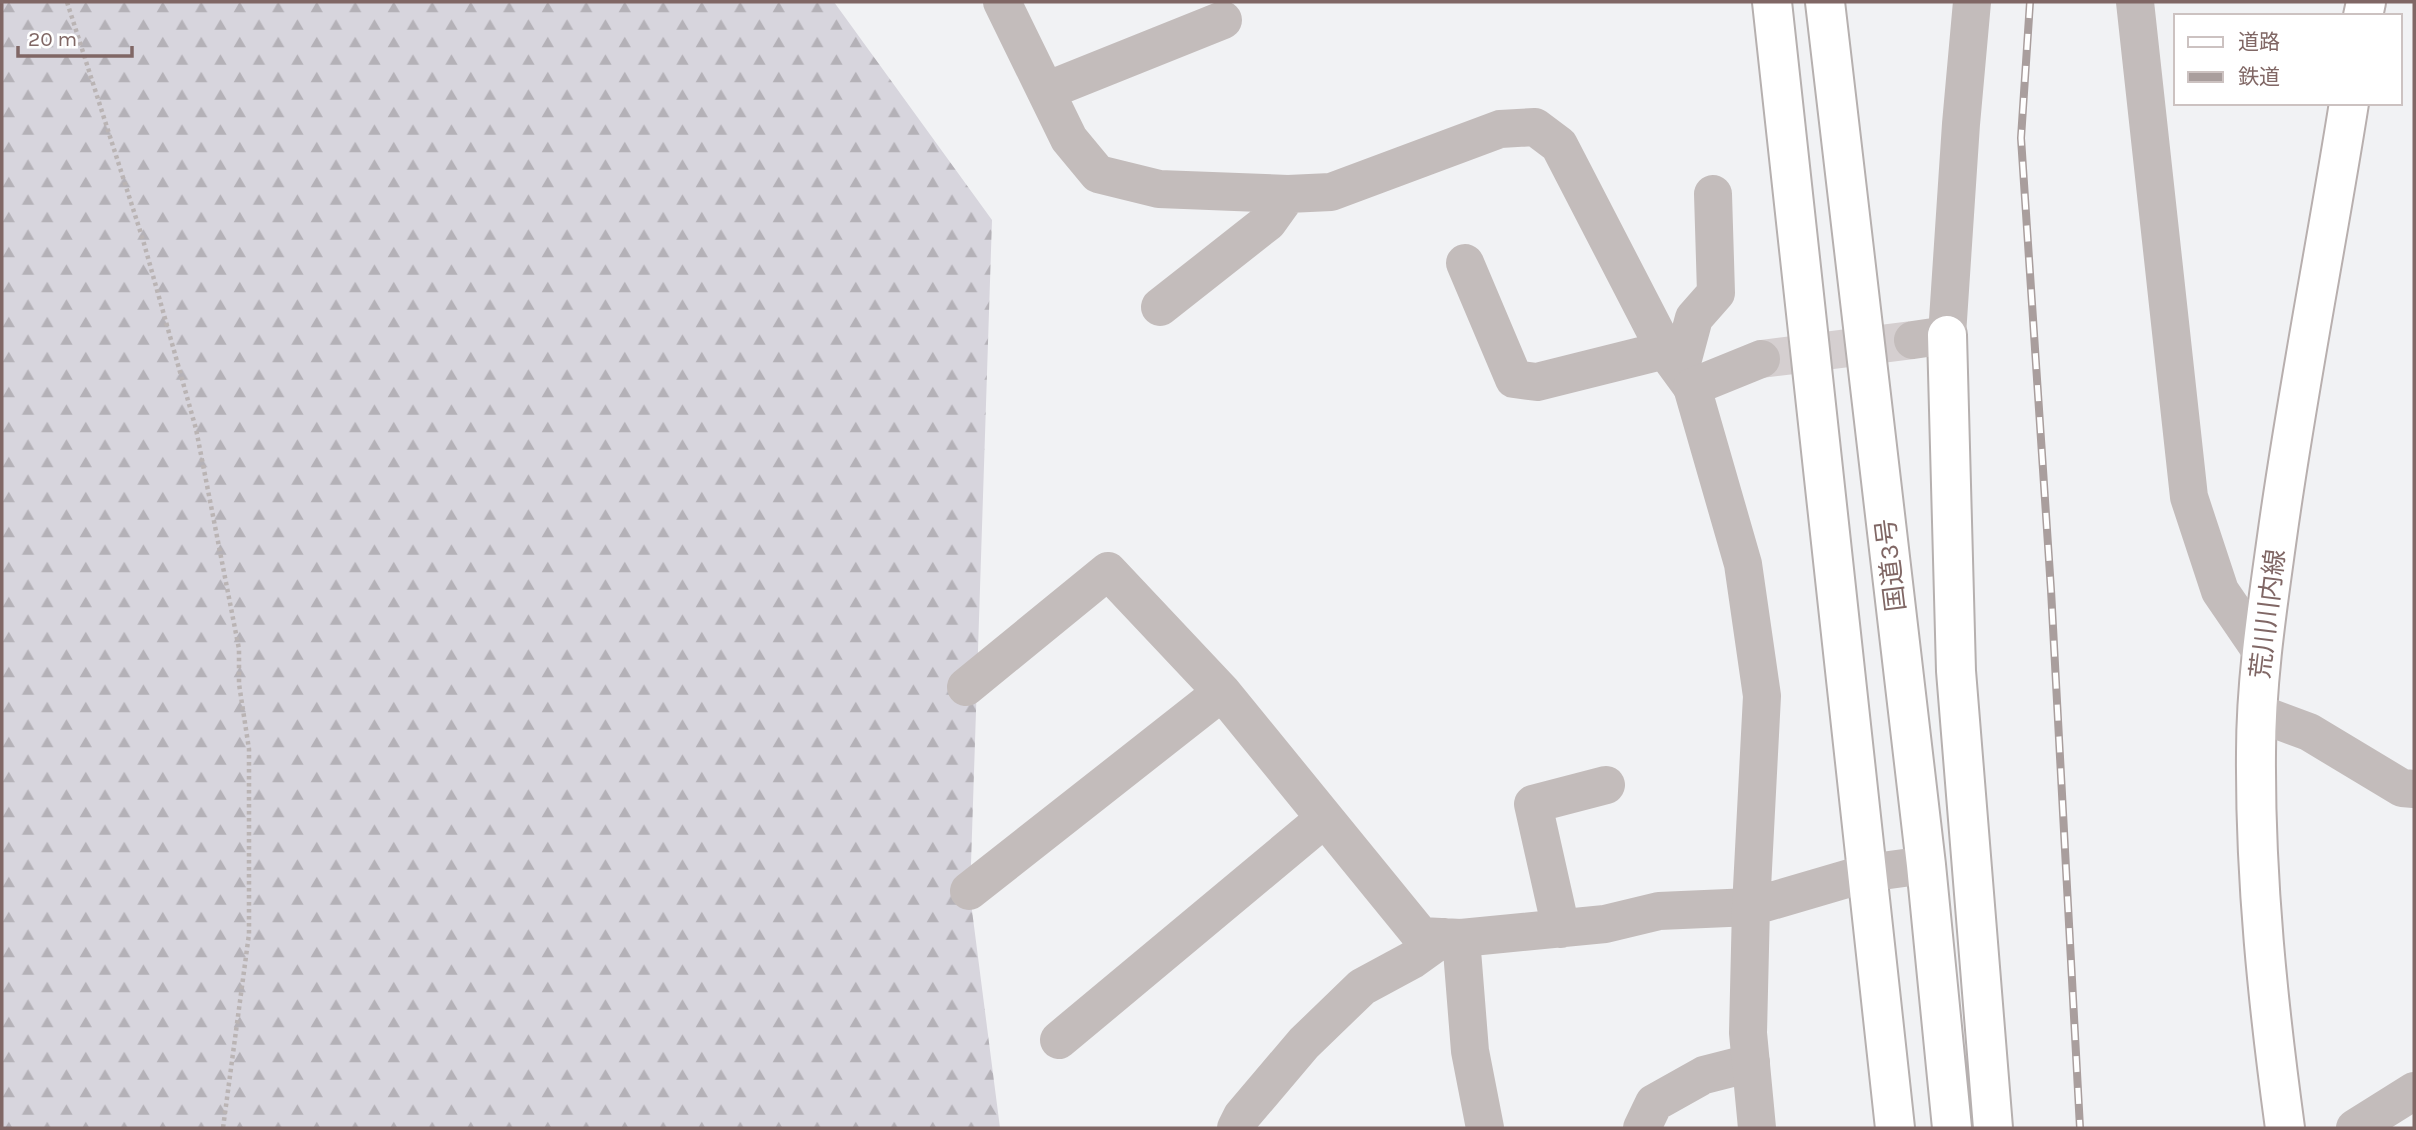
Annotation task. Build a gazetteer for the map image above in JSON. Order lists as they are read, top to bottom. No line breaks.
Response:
{"streets":{"main road":["国道3号","荒川川内線"]},"legend":["道路","鉄道"],"scale_bar":"20 m"}
